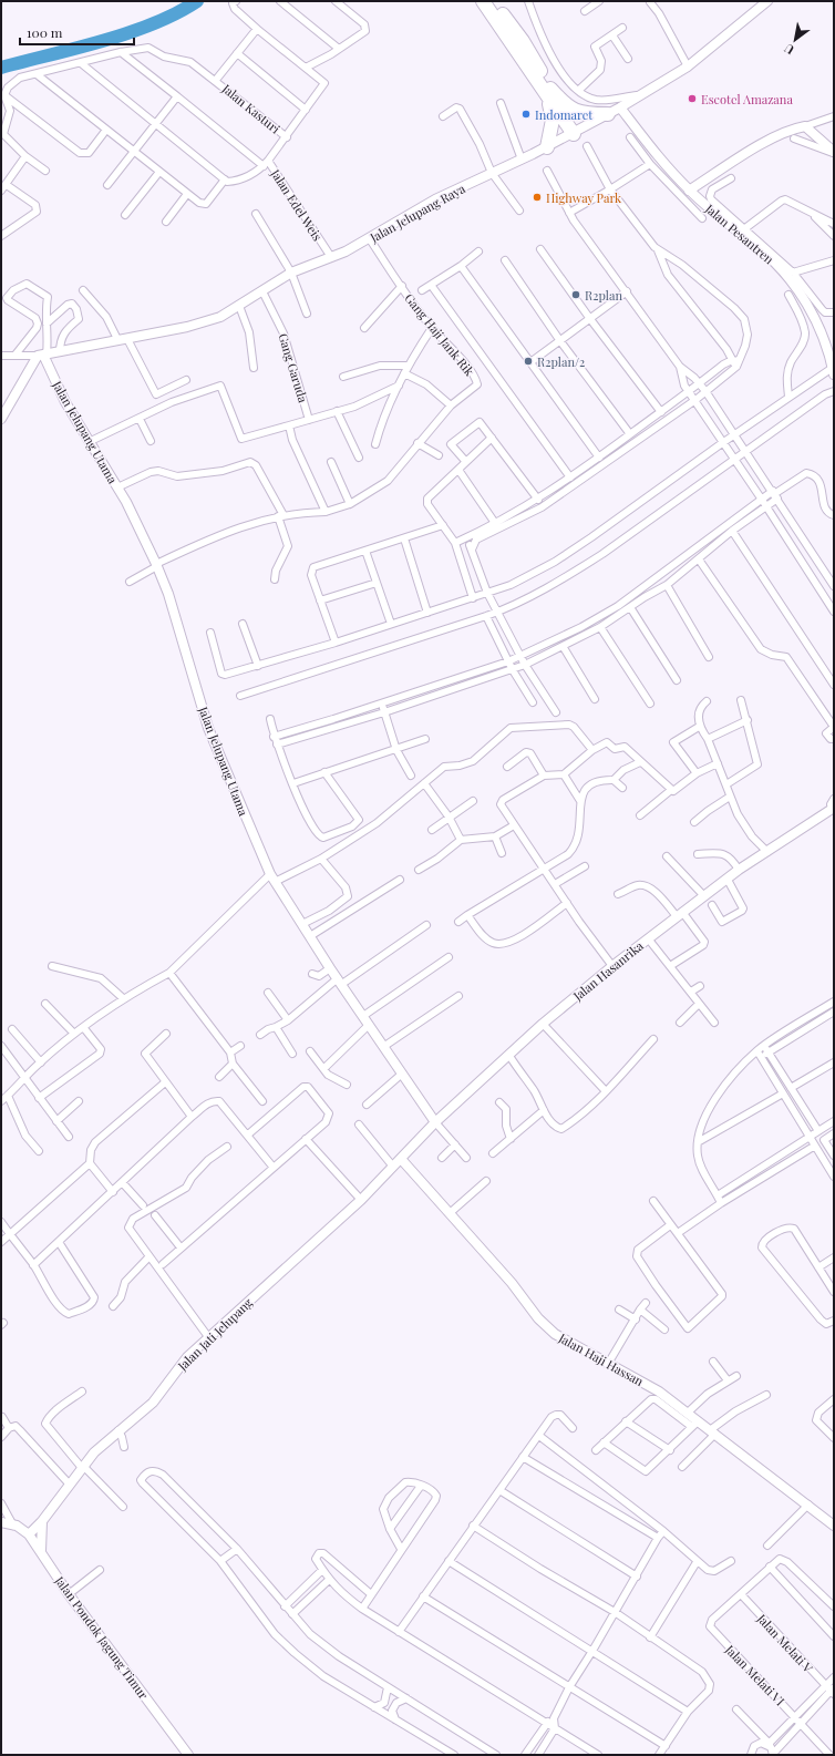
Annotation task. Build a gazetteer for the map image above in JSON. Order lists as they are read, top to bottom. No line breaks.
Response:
{"streets":{"street":["Jalan Kasturi","Jalan Edel Weis","Jalan Jelupang Raya","Jalan Pesantren","Gang Haji Jank Rik","Gang Garuda","Jalan Jelupang Utama","Jalan Hasanrika","Jalan Jati Jelupang","Jalan Haji Hassan","Jalan Pondok Jagung Timur","Jalan Melati V","Jalan Melati VI"]},"crossings":[["Jalan Kasturi","Jalan Edel Weis"],["Jalan Edel Weis","Jalan Jelupang Raya"],["Jalan Jelupang Raya","Jalan Pesantren"],["Jalan Jelupang Raya","Gang Haji Jank Rik"],["Jalan Jelupang Raya","Gang Garuda"],["Jalan Jelupang Raya","Jalan Jelupang Utama"],["Jalan Jelupang Utama","Jalan Hasanrika"],["Jalan Hasanrika","Jalan Jati Jelupang"],["Jalan Hasanrika","Jalan Haji Hassan"],["Jalan Jati Jelupang","Jalan Haji Hassan"],["Jalan Jati Jelupang","Jalan Pondok Jagung Timur"],["Jalan Melati V","Jalan Melati VI"]],"places":["Escotel Amazana","Indomaret","Highway Park","R2plan","R2plan/2"],"scale_bar":"100 m","north":"bottom left"}
